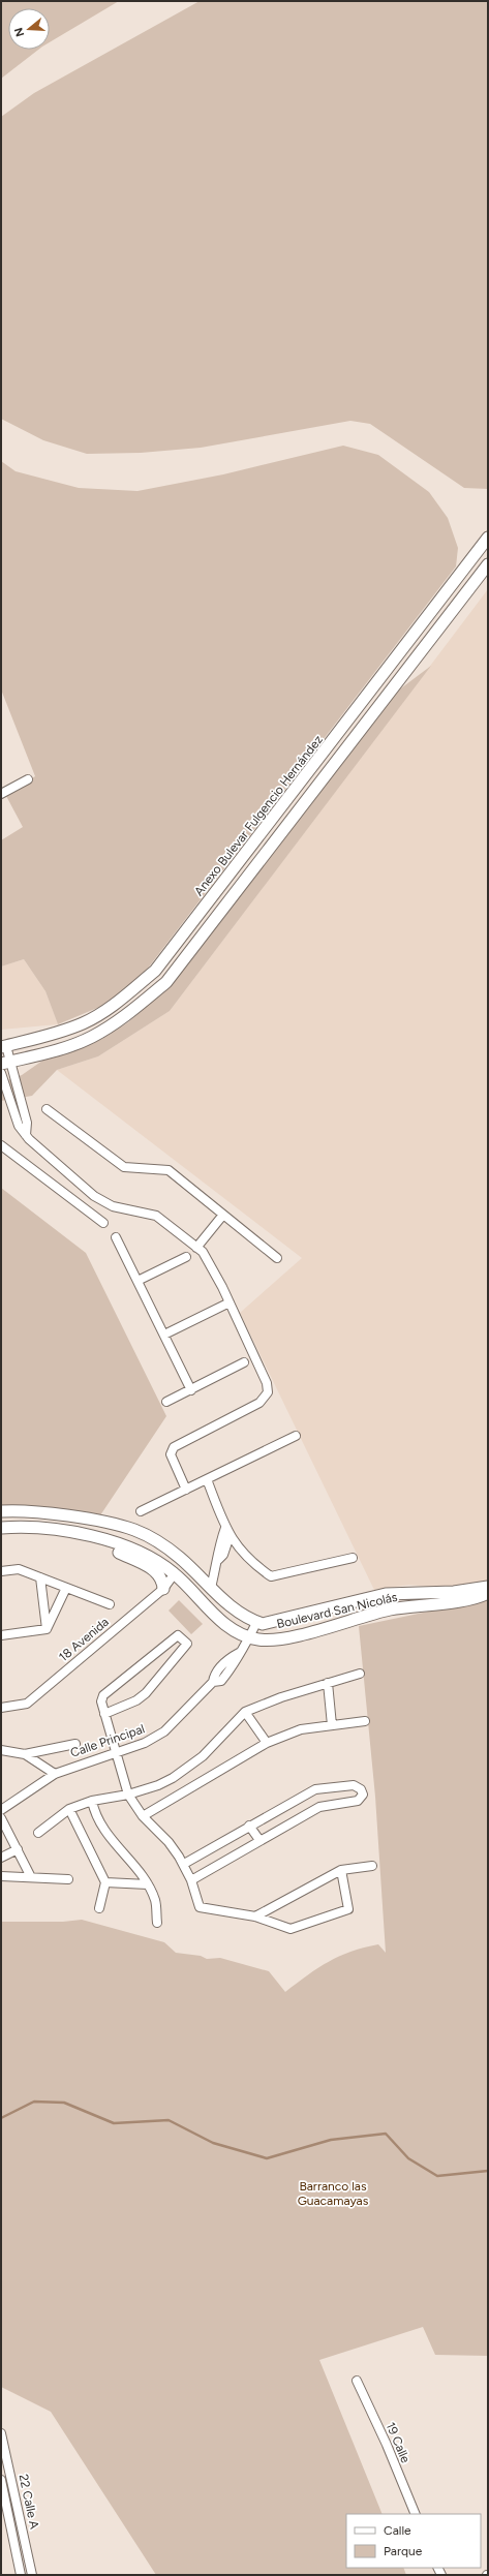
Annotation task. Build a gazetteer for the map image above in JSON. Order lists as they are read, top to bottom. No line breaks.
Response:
{"streets":{"main road":["Anexo Bulevar Fulgencio Hernández","Boulevard San Nicolás"],"street":["18 Avenida","Calle Principal","19 Calle","22 Calle A"]},"crossings":[["Boulevard San Nicolás","18 Avenida"],["Boulevard San Nicolás","Calle Principal"]],"parks":["Barranco las Guacamayas"],"legend":["Calle","Parque"],"north":"left"}
